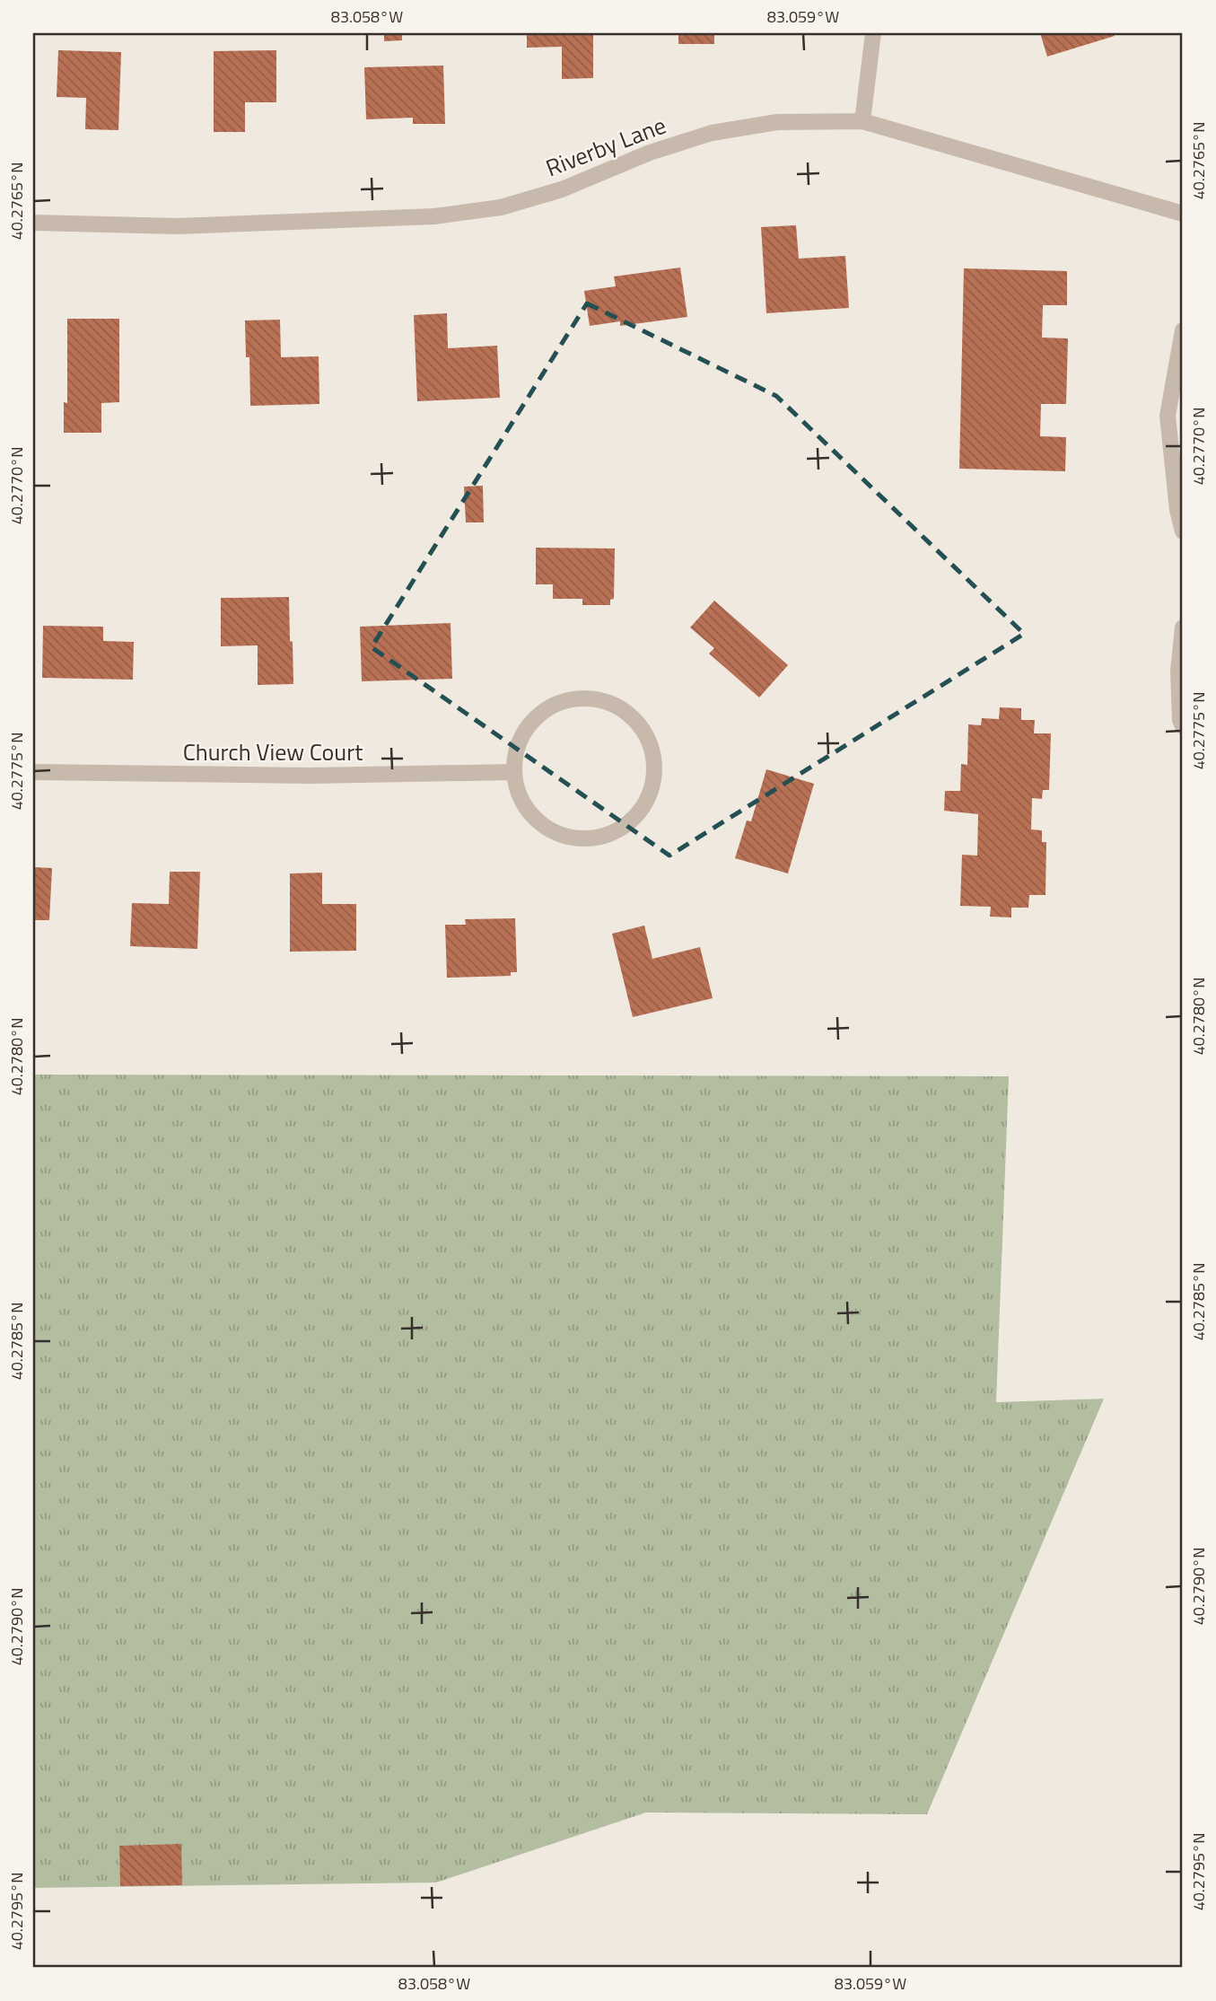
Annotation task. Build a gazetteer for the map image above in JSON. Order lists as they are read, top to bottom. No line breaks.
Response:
{"streets":{"street":["Riverby Lane","Church View Court"]},"coordinates":["83.058°W","83.059°W","40.2765°N","40.2770°N","40.2775°N","40.2780°N","40.2785°N","40.2790°N","40.2795°N"]}
